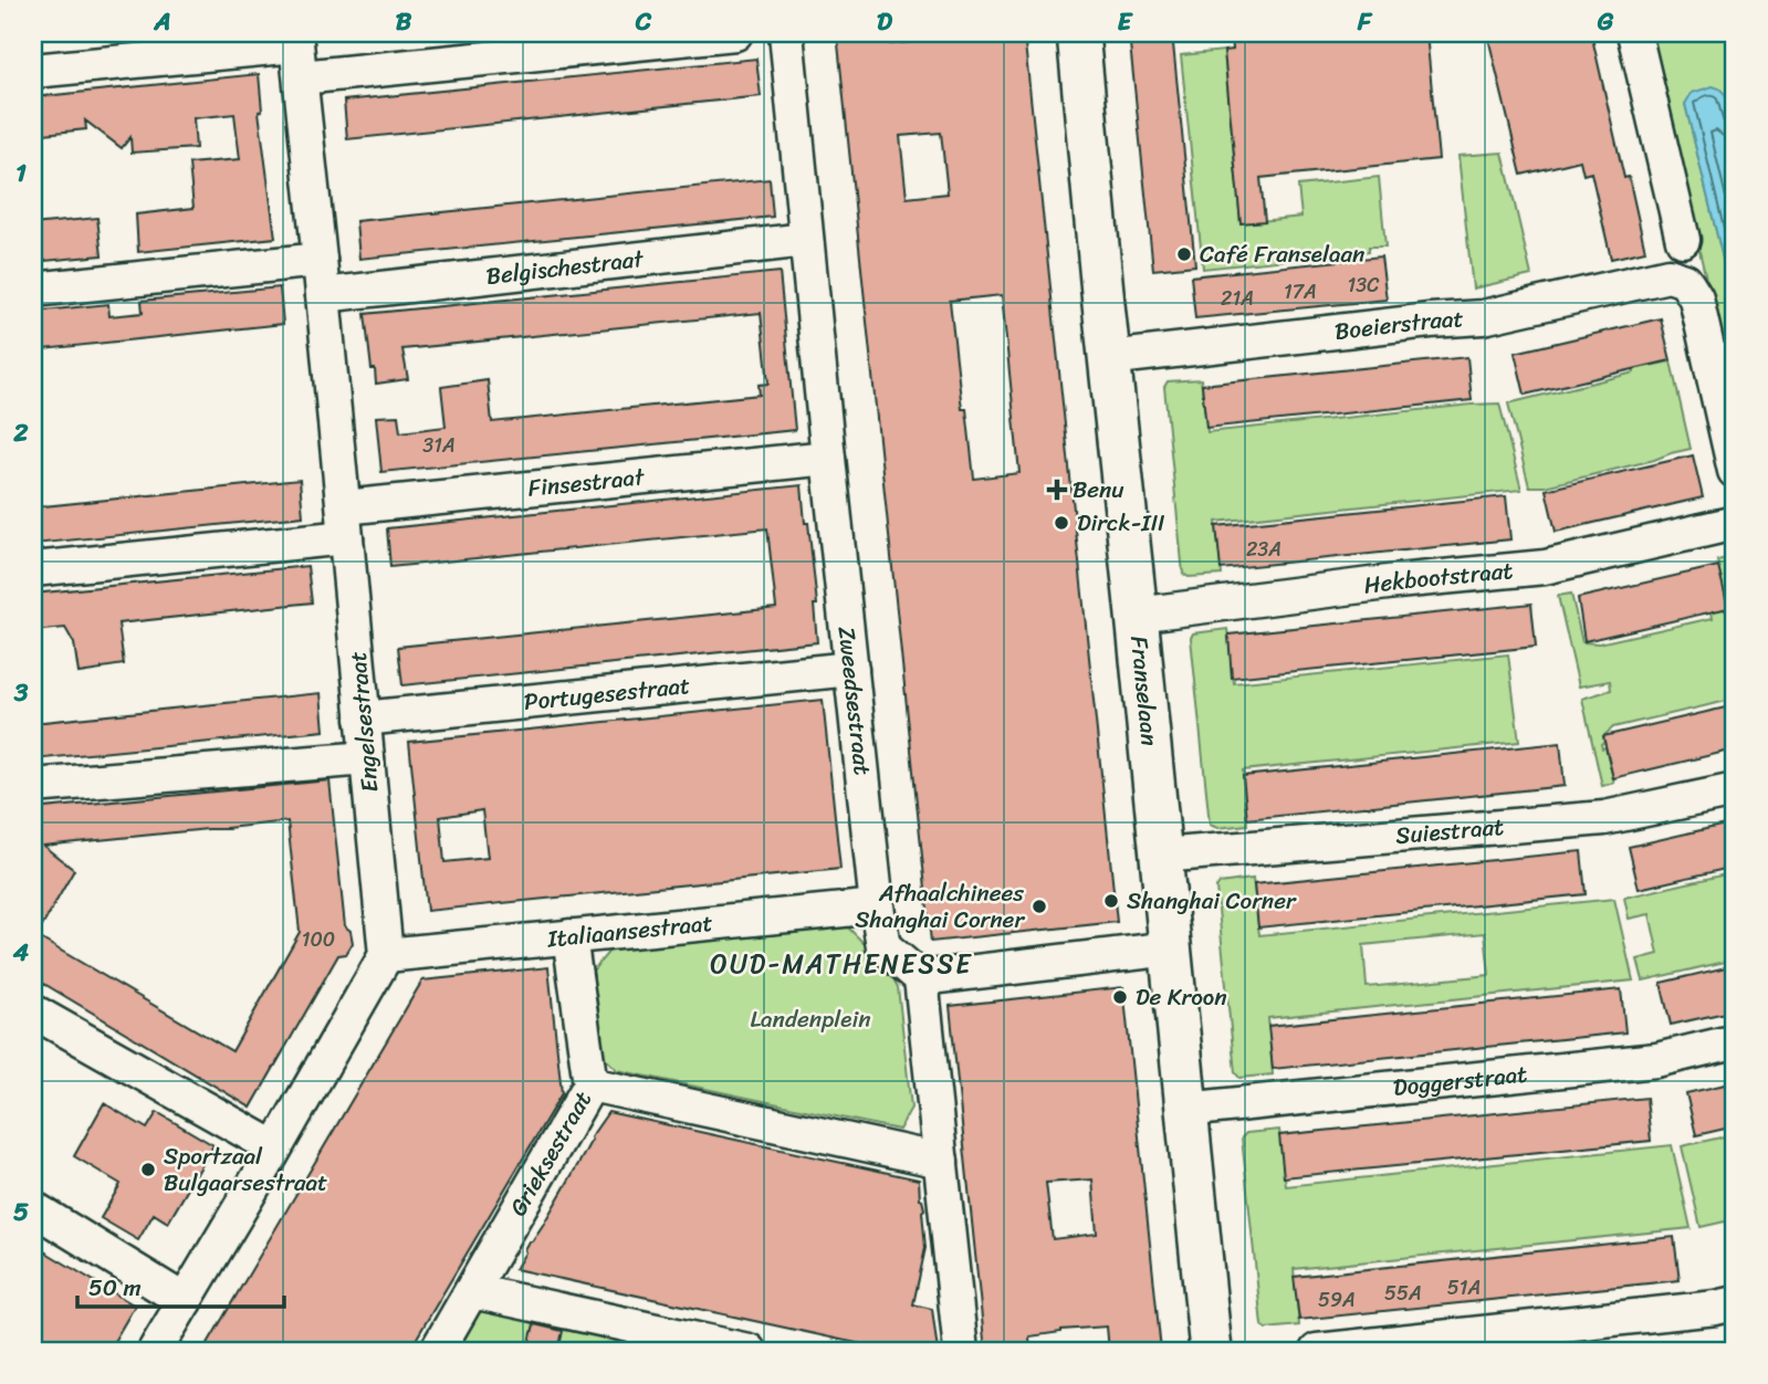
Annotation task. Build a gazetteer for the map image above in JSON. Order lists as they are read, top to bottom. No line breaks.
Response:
{"streets":{"street":["Belgischestraat","Boeierstraat","Finsestraat","Hekbootstraat","Franselaan","Portugesestraat","Zweedsestraat","Engelsestraat","Suiestraat","Italiaansestraat","Doggerstraat","Grieksestraat"]},"crossings":[["Belgischestraat","Zweedsestraat"],["Belgischestraat","Engelsestraat"],["Boeierstraat","Franselaan"],["Finsestraat","Zweedsestraat"],["Finsestraat","Engelsestraat"],["Hekbootstraat","Franselaan"],["Franselaan","Suiestraat"],["Franselaan","Doggerstraat"],["Portugesestraat","Zweedsestraat"],["Portugesestraat","Engelsestraat"],["Zweedsestraat","Italiaansestraat"],["Engelsestraat","Italiaansestraat"],["Italiaansestraat","Grieksestraat"]],"districts":["OUD-MATHENESSE"],"parks":["Landenplein"],"places":{"other":["Café Franselaan","Dirck-III","Shanghai Corner","Afhaalchinees Shanghai Corner","De Kroon","Sportzaal Bulgaarsestraat"],"health":["Benu"]},"house_numbers":["13C","17A","21A","31A","23A","100","51A","55A","59A"],"scale_bar":"50 m","grid":{"columns":["A","B","C","D","E","F","G"],"rows":["1","2","3","4","5"]}}
